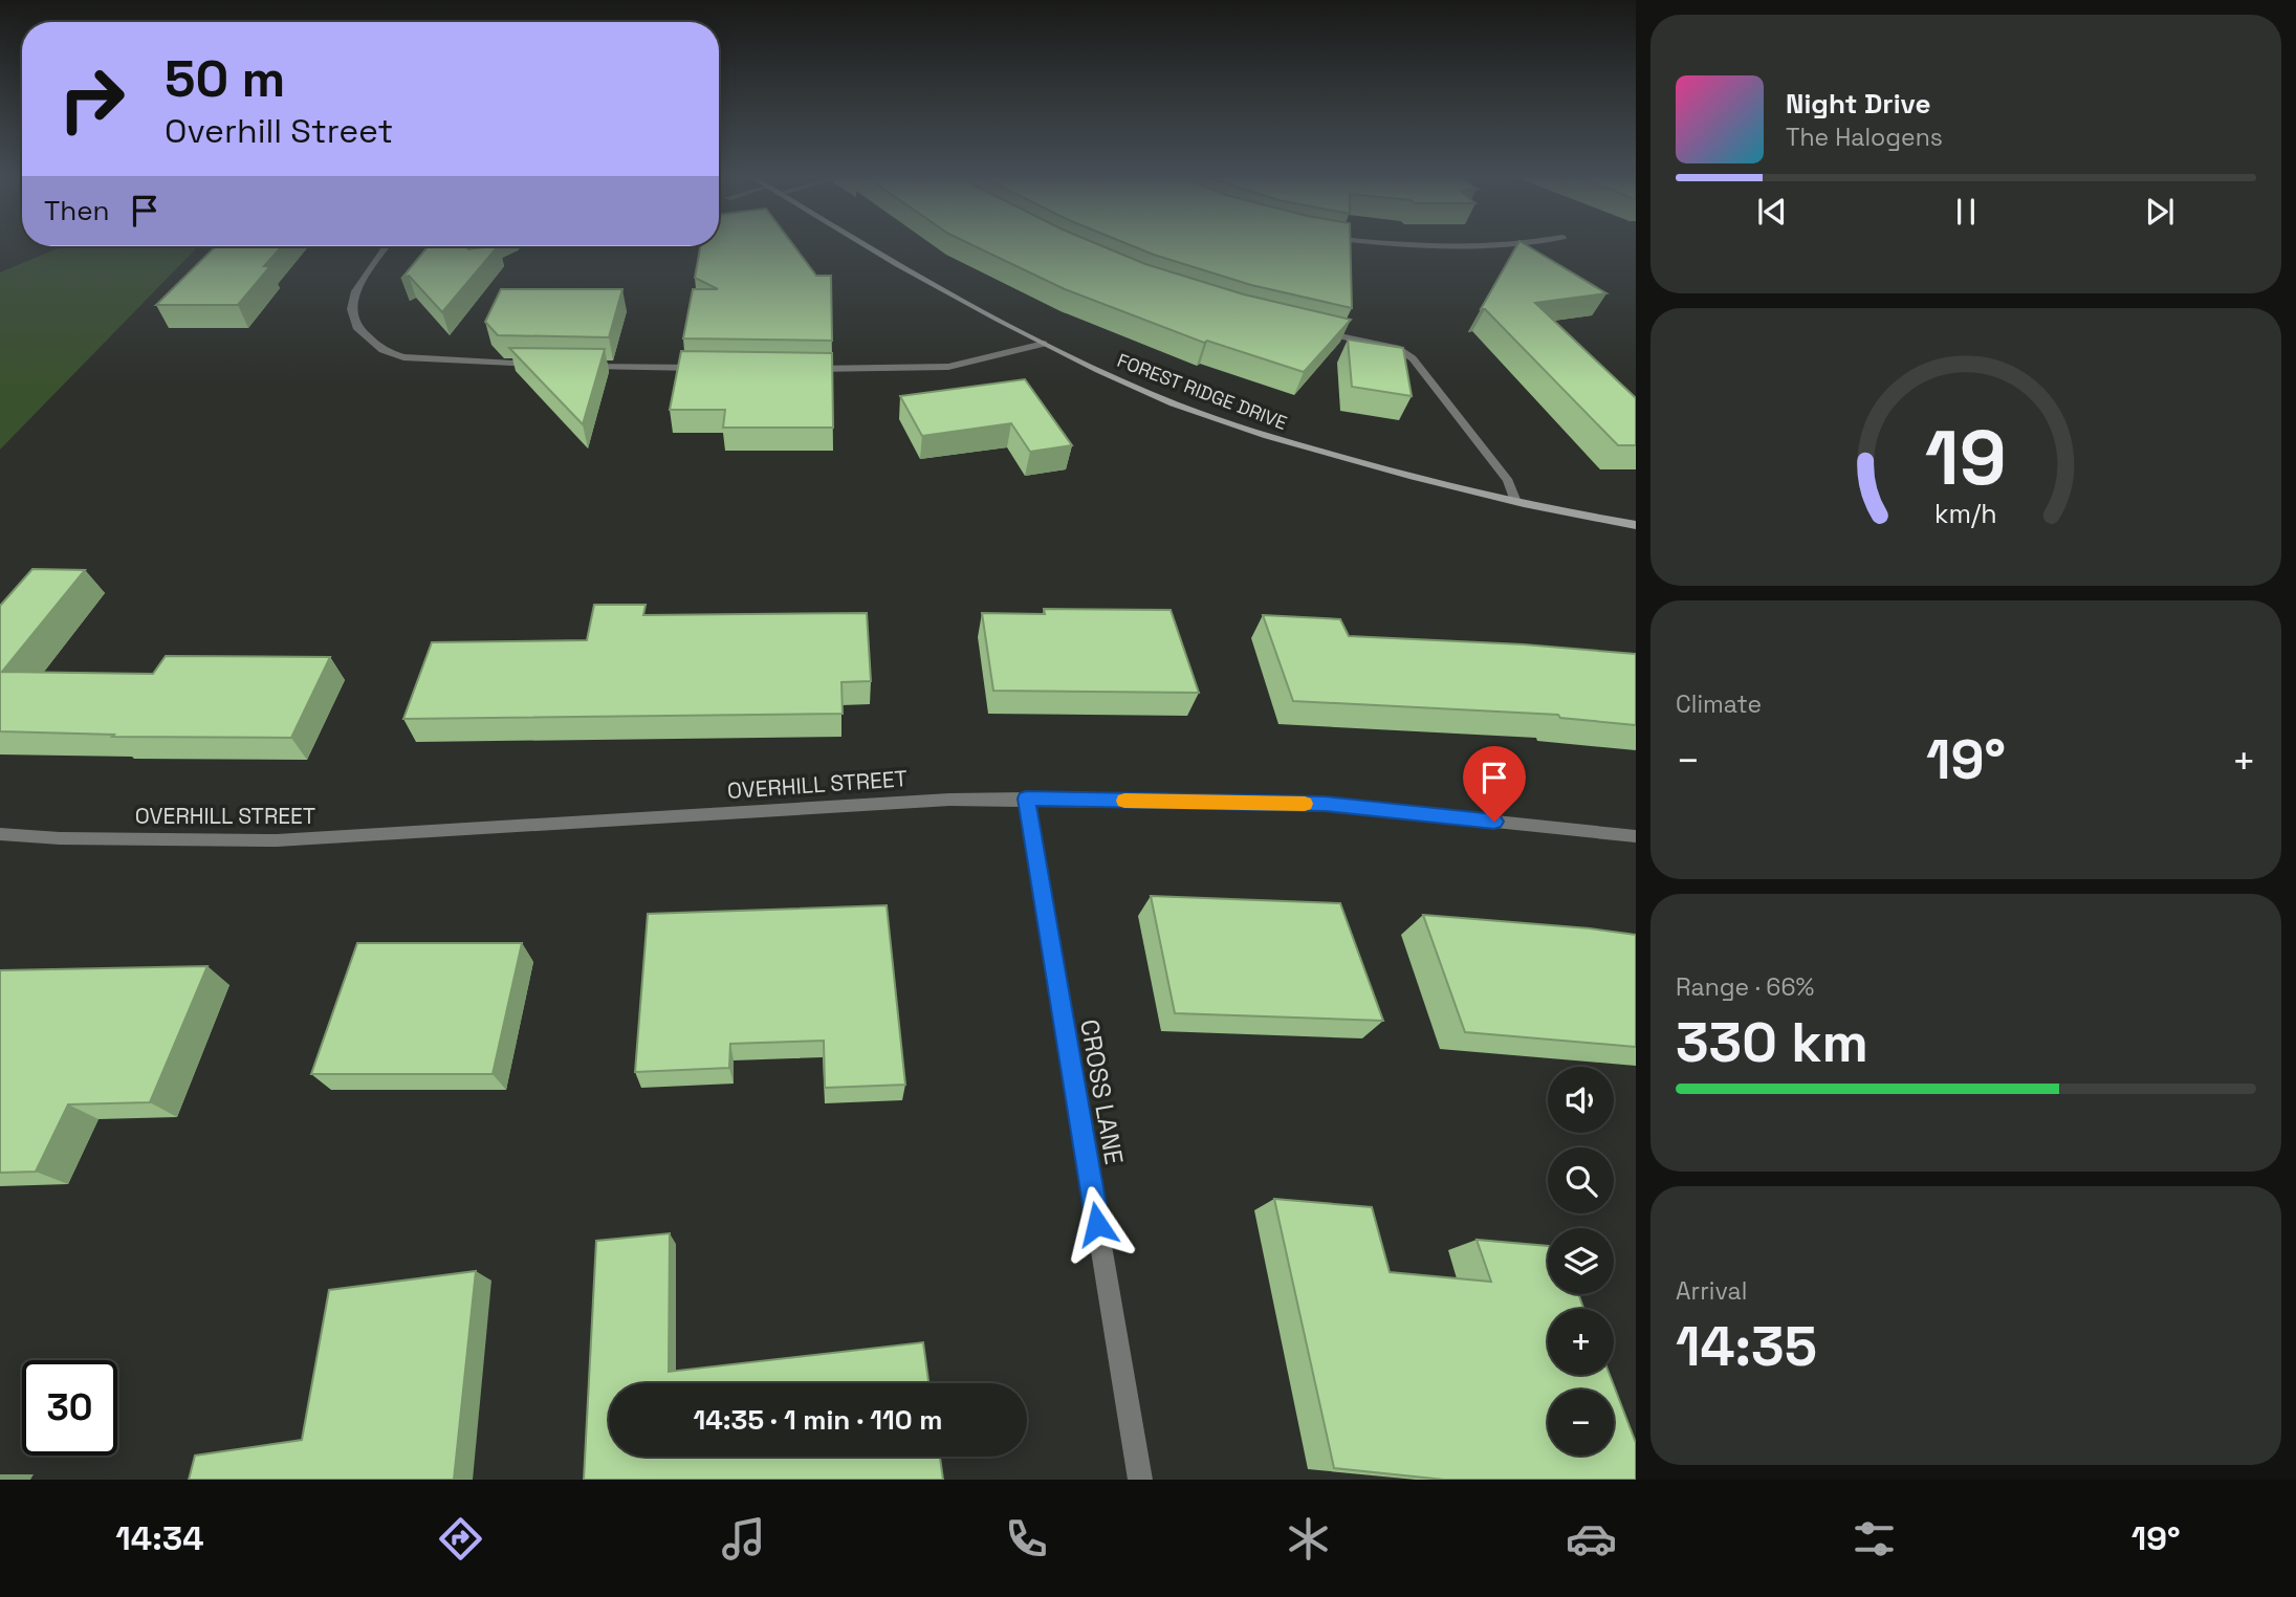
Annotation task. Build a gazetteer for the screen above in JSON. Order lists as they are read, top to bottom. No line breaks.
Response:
{"streets":{"main road":["FOREST RIDGE DRIVE"],"street":["OVERHILL STREET","CROSS LANE"]},"crossings":[["OVERHILL STREET","CROSS LANE"]],"page":{"turn":["50 m","Overhill Street"],"song":["Night Drive","The Halogens"],"then":"Then","tile":["Climate",["Range · 66%","330 km"],["Arrival","14:35"]],"heat":["−","19°","+"],"map_buttons":["+","−"],"limit":"30","trip":"14:35 · 1 min · 110 m","tabs":["14:34","19°"],"gauge":["19","km/h"]}}
